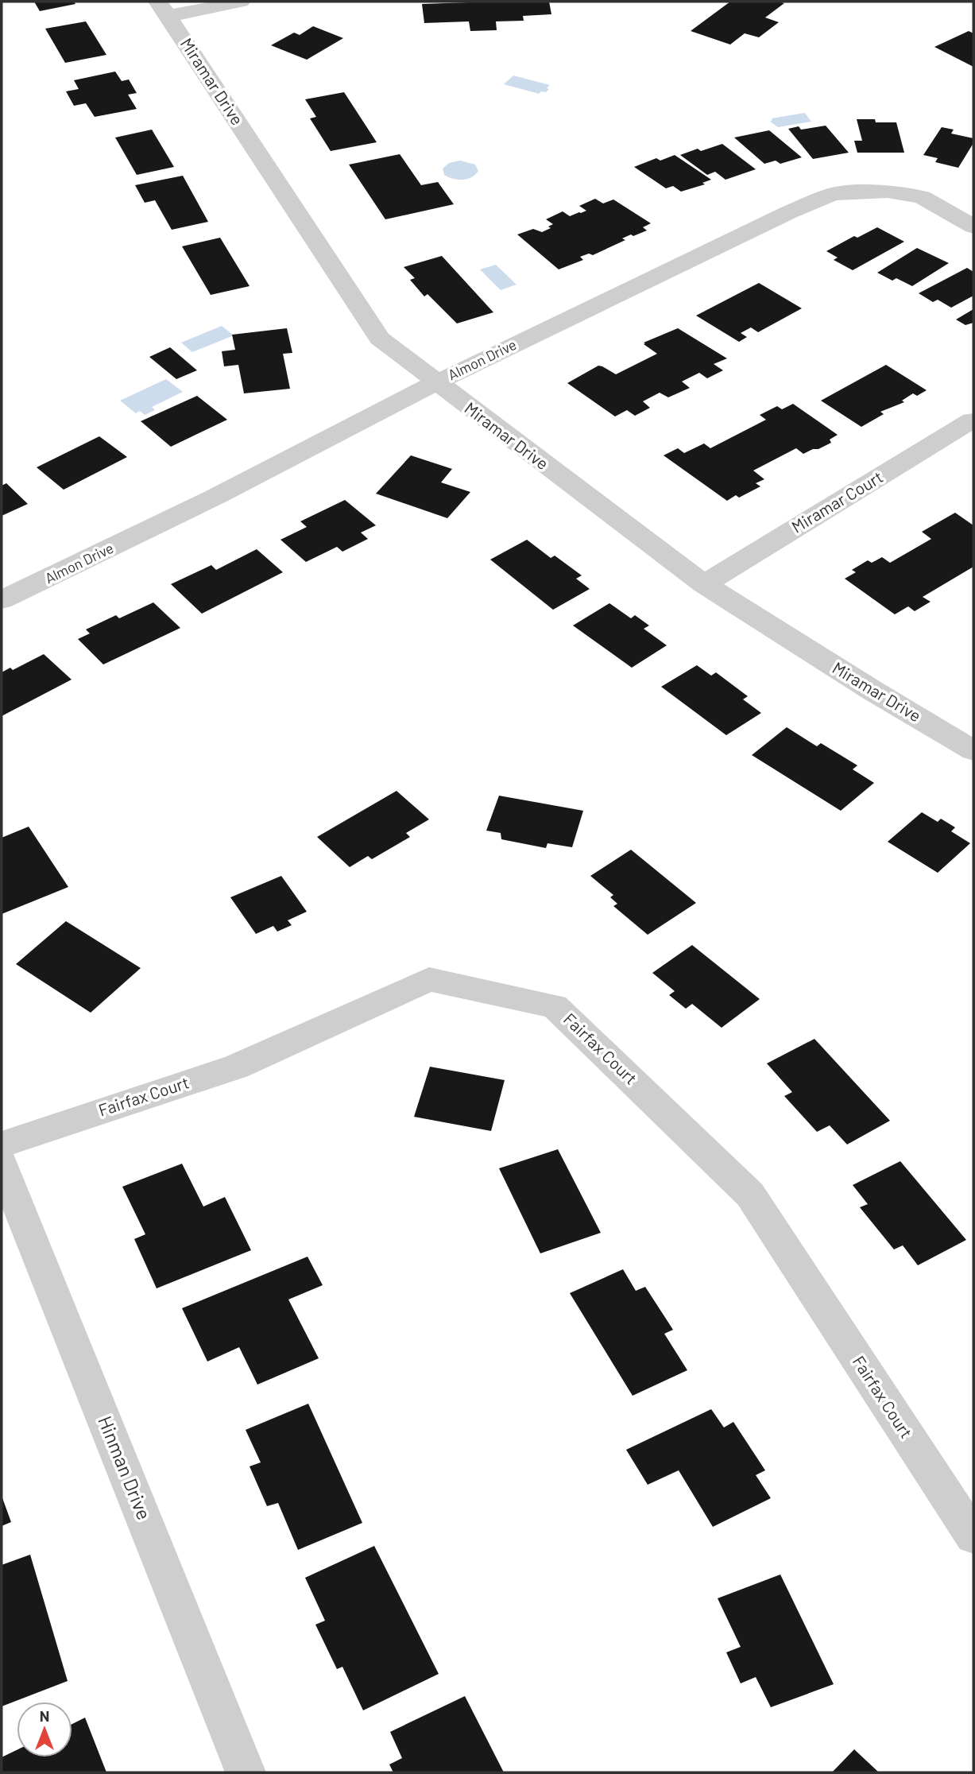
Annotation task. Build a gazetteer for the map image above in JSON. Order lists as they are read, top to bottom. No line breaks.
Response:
{"streets":{"street":["Miramar Drive","Almon Drive","Miramar Court","Fairfax Court","Hinman Drive"]},"crossings":[["Miramar Drive","Almon Drive"],["Miramar Drive","Miramar Court"]],"north":"top"}
